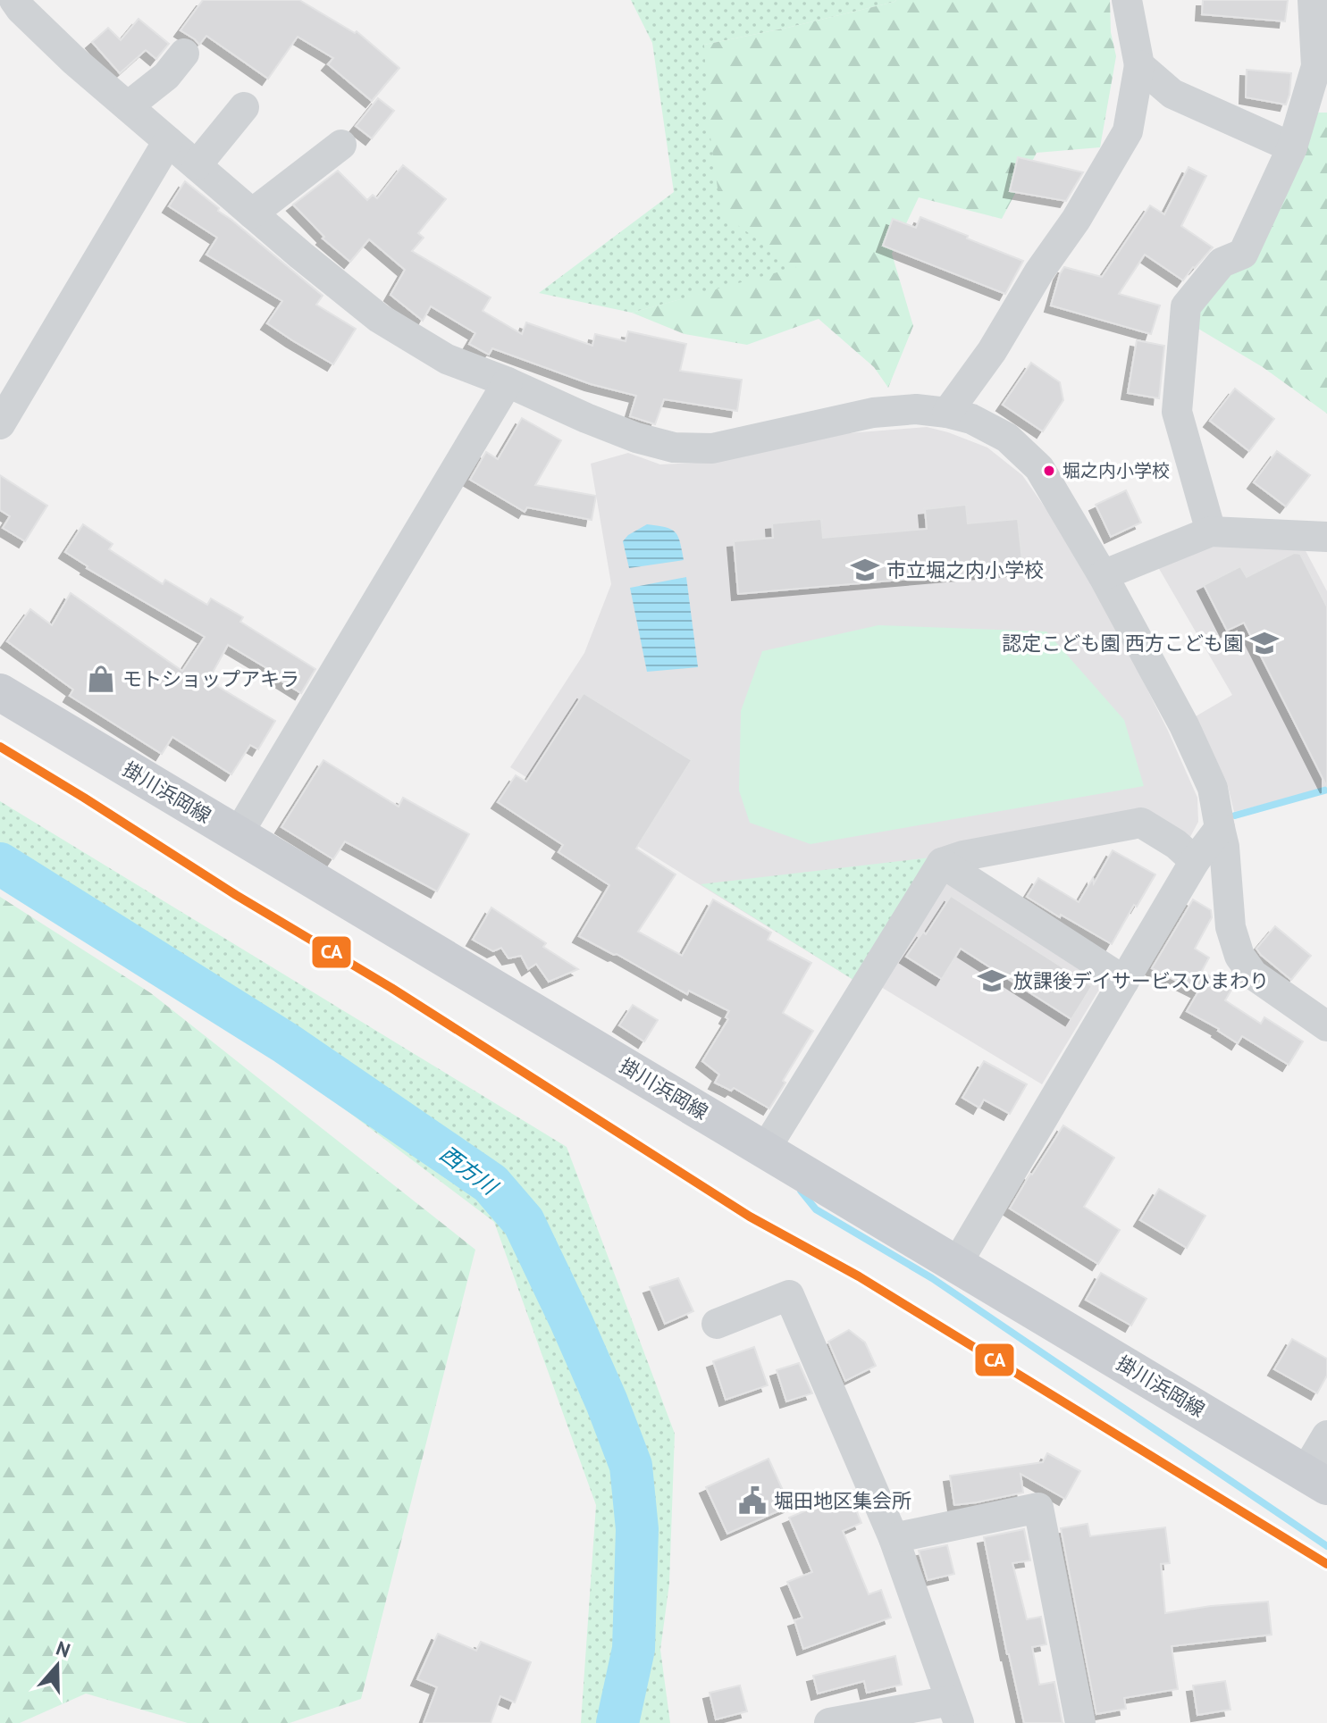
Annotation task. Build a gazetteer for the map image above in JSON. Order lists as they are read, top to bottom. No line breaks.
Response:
{"streets":{"main road":["掛川浜岡線"]},"water":["西方川"],"places":{"other":["堀之内小学校"],"school or university":["市立堀之内小学校","認定こども園 西方こども園","放課後デイサービスひまわり"],"shop":["モトショップアキラ"],"public building":["堀田地区集会所"]},"lines":["transit line CA"],"north":"top"}
